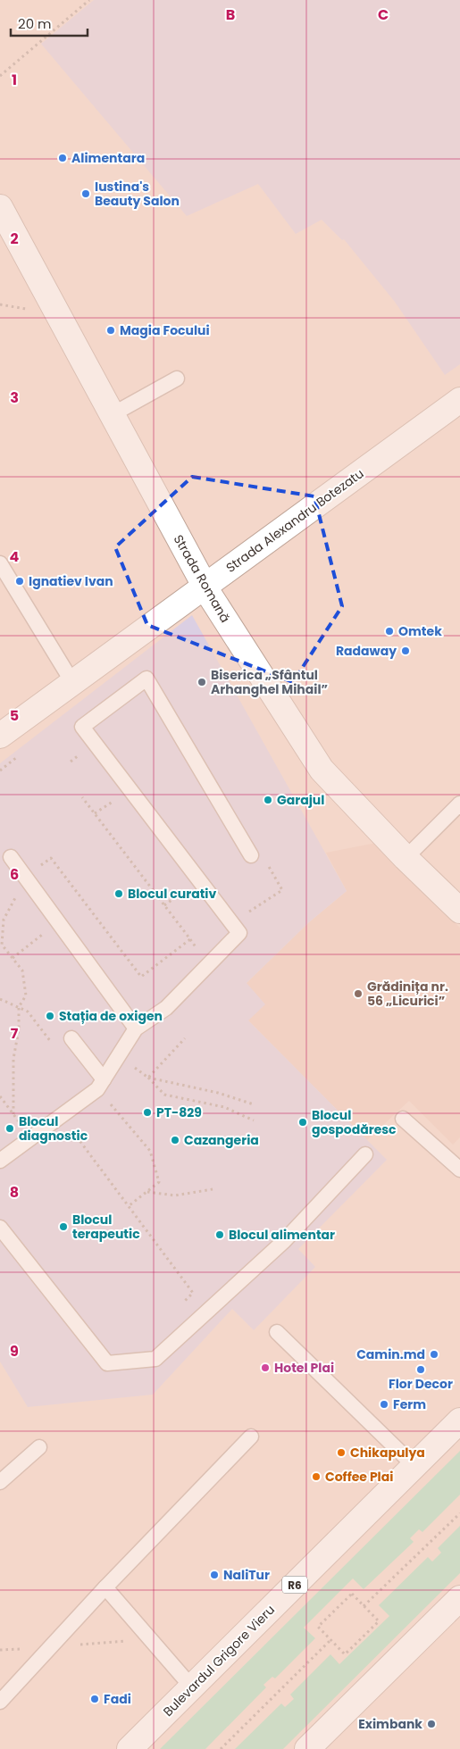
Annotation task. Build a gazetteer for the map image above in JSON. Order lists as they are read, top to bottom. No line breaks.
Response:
{"streets":{"street":["Strada Alexandru Botezatu","Strada Romană","R6","Bulevardul Grigore Vieru"]},"crossings":[["Strada Alexandru Botezatu","Strada Romană"]],"places":["Alimentara","Iustina's Beauty Salon","Magia Focului","Ignatiev Ivan","Omtek","Radaway","Biserica „Sfântul Arhanghel Mihail”","Garajul","Blocul curativ","Grădinița nr. 56 „Licurici”","Stația de oxigen","PT-829","Blocul gospodăresc","Blocul diagnostic","Cazangeria","Blocul terapeutic","Blocul alimentar","Camin.md","Hotel Plai","Flor Decor","Ferm","Chikapulya","Coffee Plai","NaliTur","Fadi","Eximbank"],"scale_bar":"20 m","grid":{"columns":["B","C"],"rows":["1","2","3","4","5","6","7","8","9"]}}
